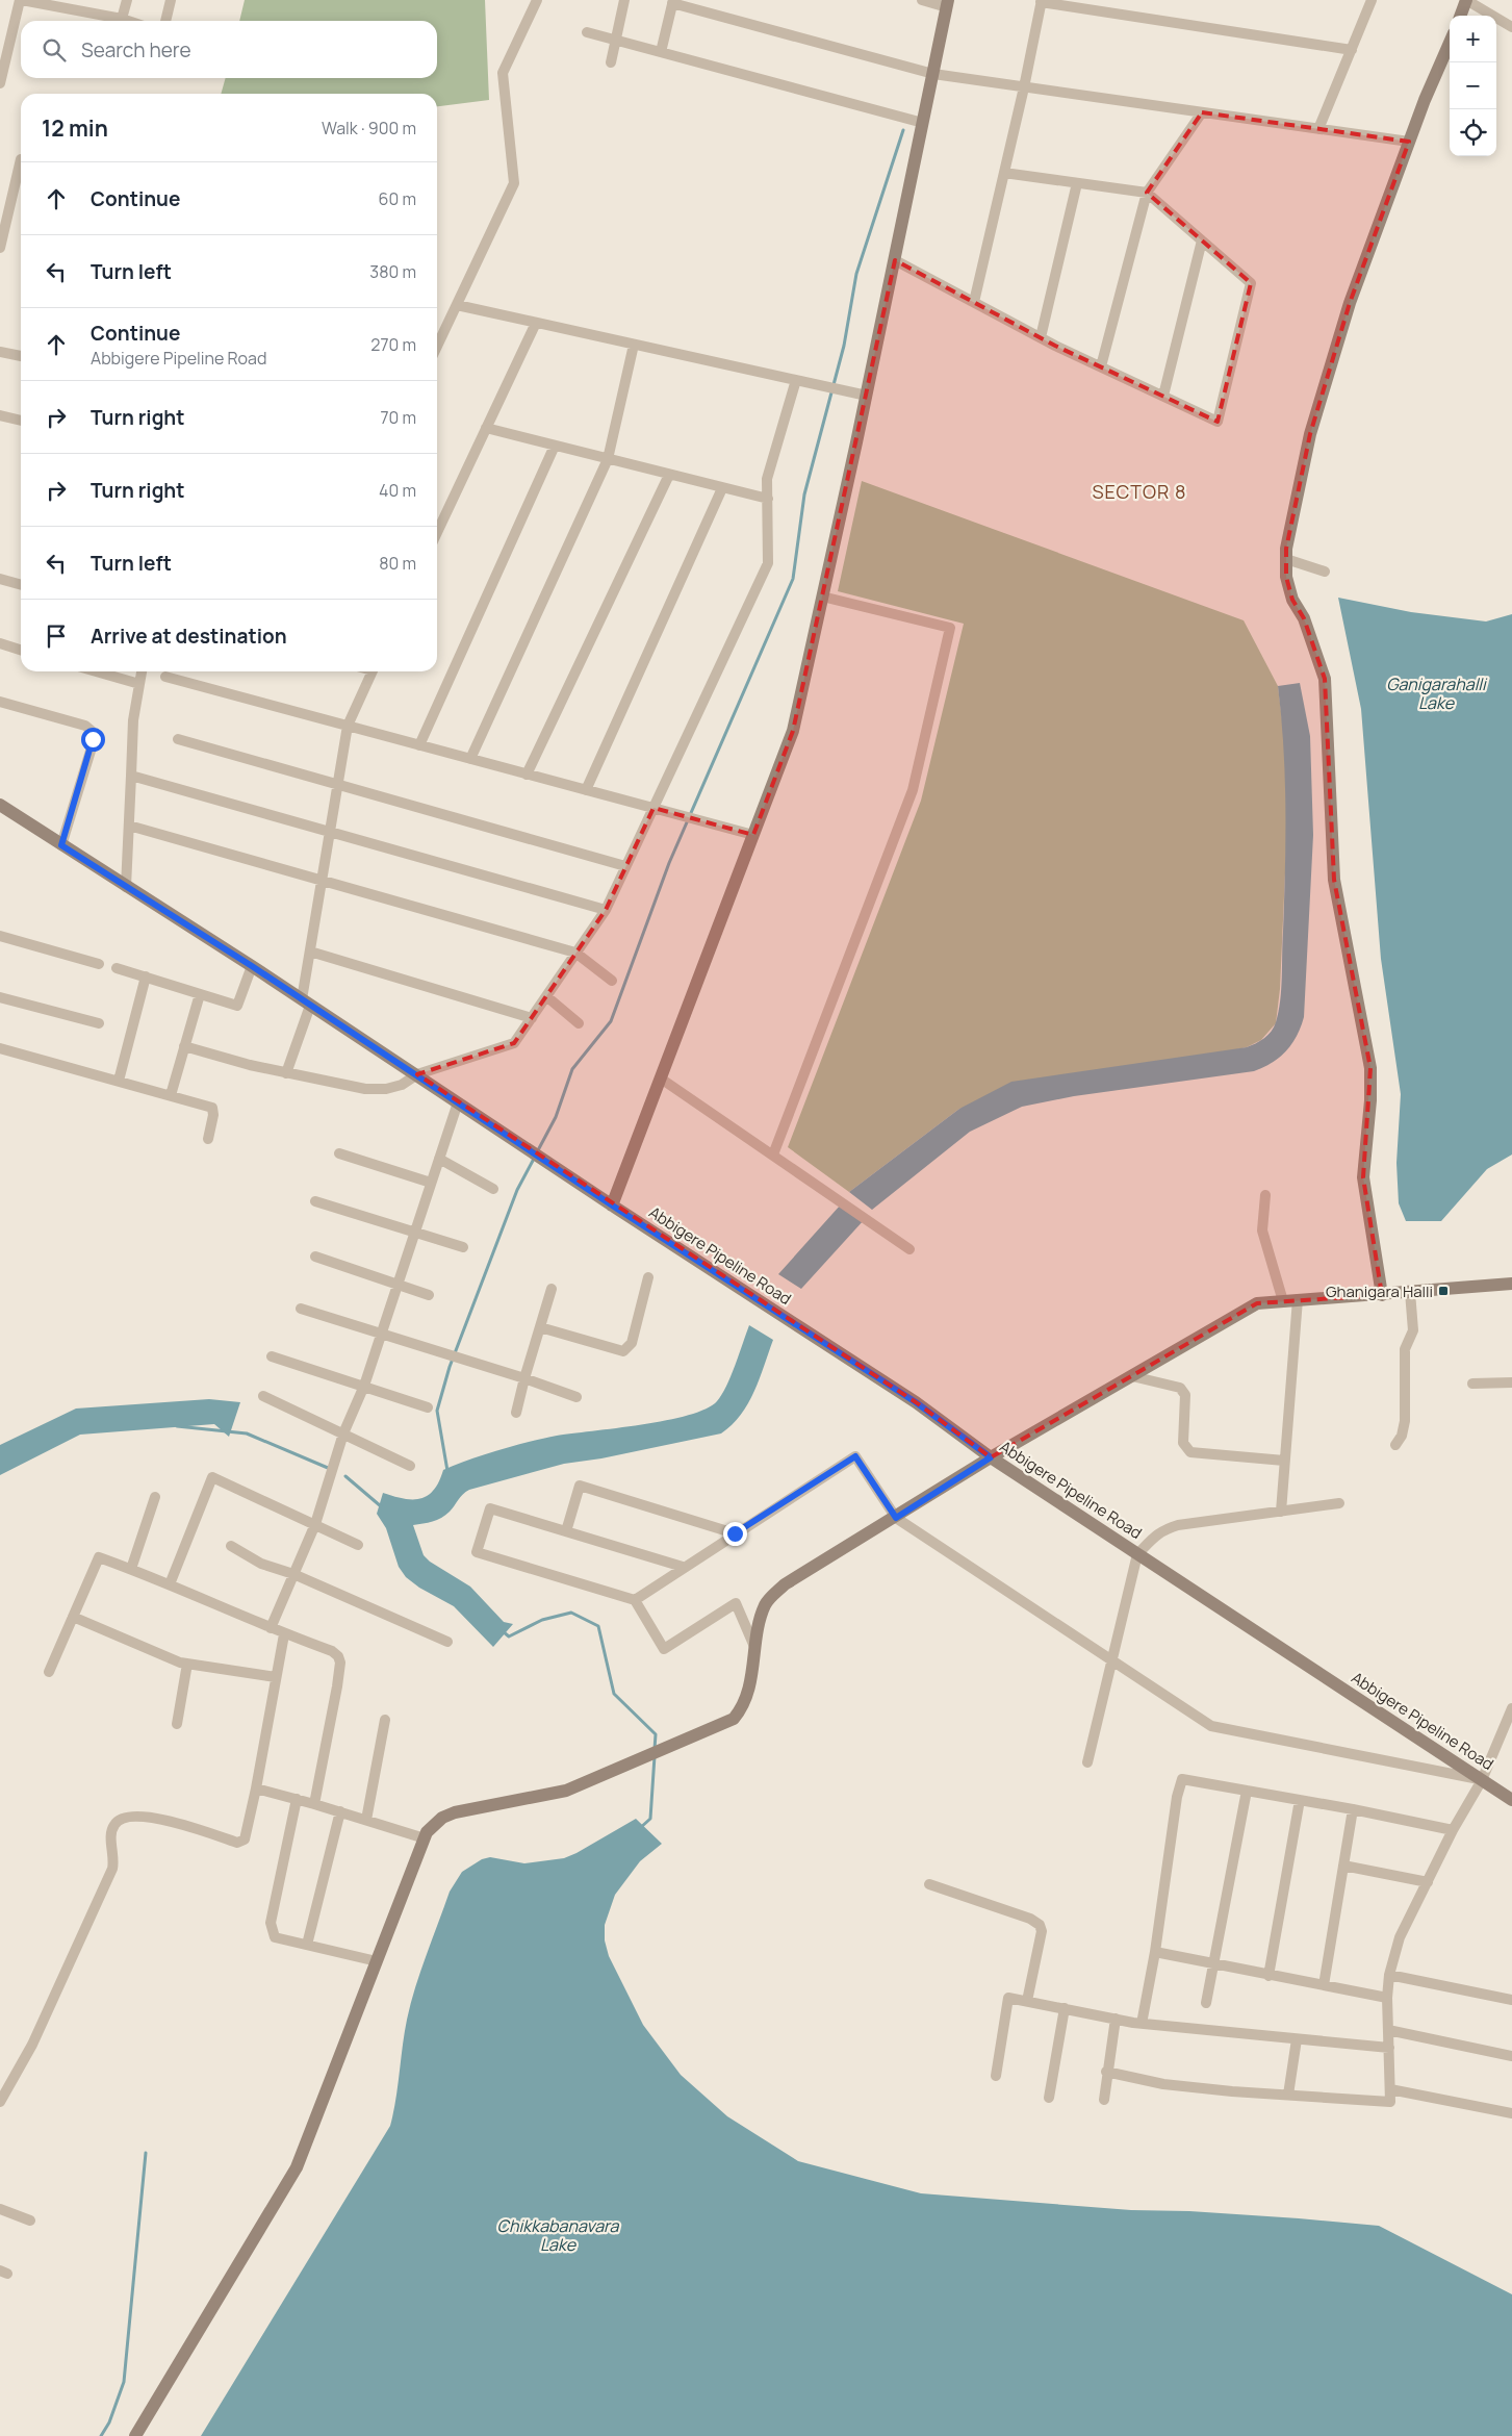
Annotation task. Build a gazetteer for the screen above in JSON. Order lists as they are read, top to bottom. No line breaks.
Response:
{"streets":{"street":["Abbigere Pipeline Road"]},"districts":["SECTOR 8"],"water":["Ganigarahalli Lake","Chikkabanavara Lake"],"places":{"transit":["Ghanigara Halli"]},"page":{"map_buttons":["+","−"],"search":"Search here","heading":["12 min","Walk · 900 m"],"list":[["Continue","60 m"],["Turn left","380 m"],["Continue","Abbigere Pipeline Road","270 m"],["Turn right","70 m"],["Turn right","40 m"],["Turn left","80 m"],"Arrive at destination"]}}
